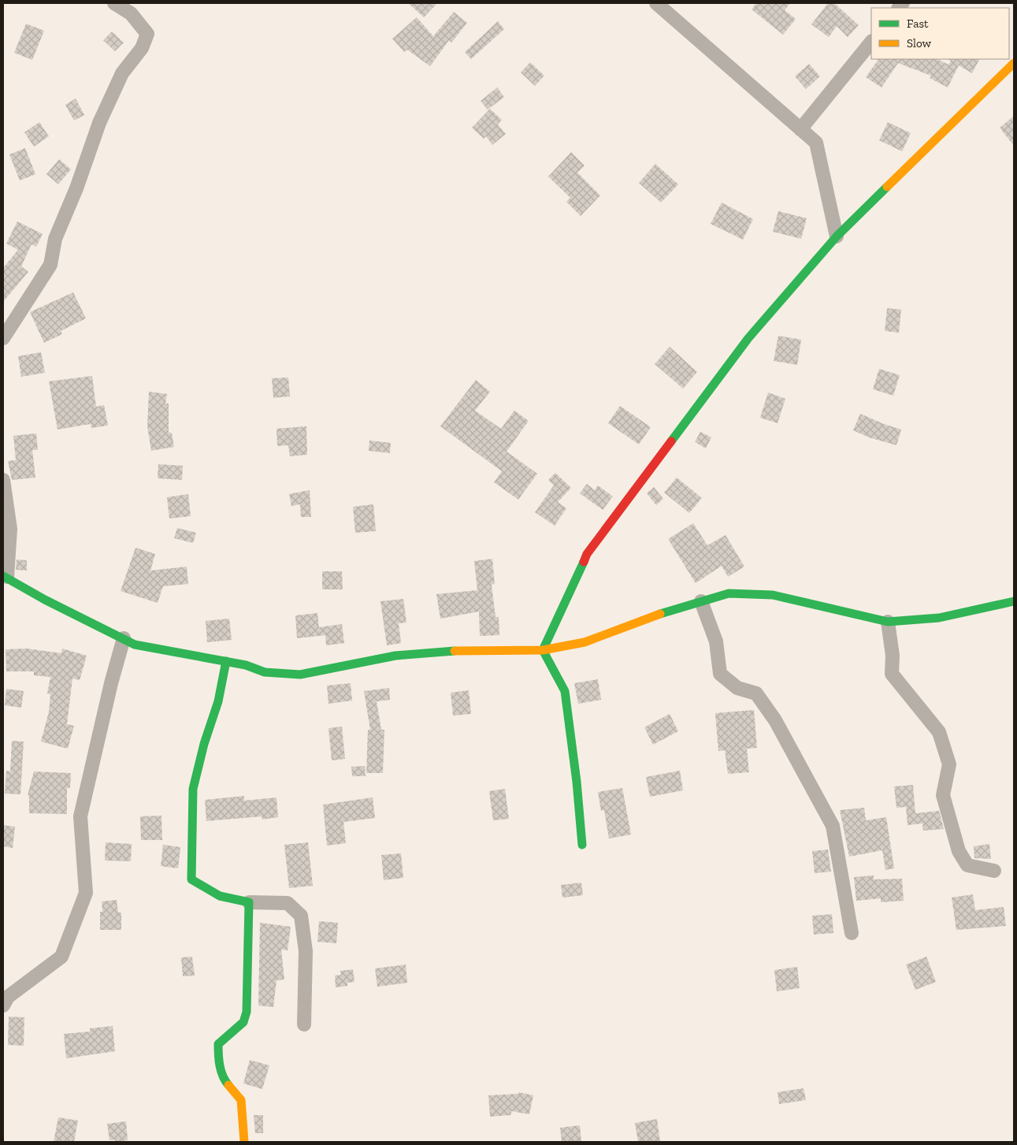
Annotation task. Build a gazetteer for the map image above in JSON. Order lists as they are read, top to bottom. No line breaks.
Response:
{"legend":["Fast","Slow"]}
